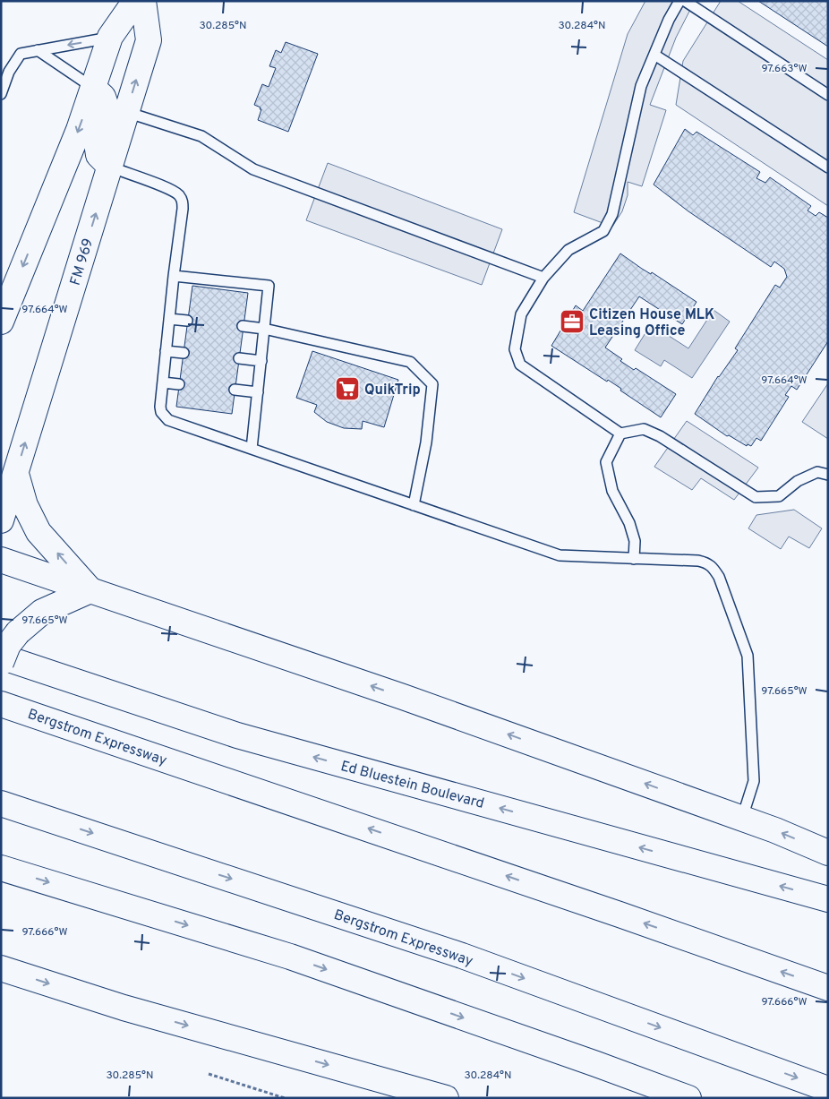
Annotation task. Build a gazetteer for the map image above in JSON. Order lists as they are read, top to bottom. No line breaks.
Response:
{"streets":{"main road":["FM 969","Bergstrom Expressway","Ed Bluestein Boulevard"]},"places":{"office":["Citizen House MLK Leasing Office"],"supermarket":["QuikTrip"]},"coordinates":["30.285°N","30.284°N","97.663°W","97.664°W","97.665°W","97.666°W"]}
